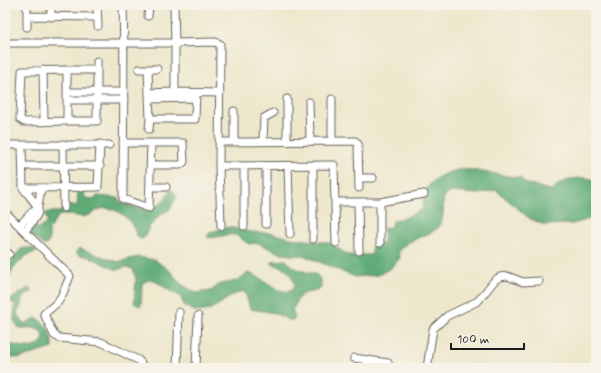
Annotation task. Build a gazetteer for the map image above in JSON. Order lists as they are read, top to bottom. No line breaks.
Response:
{"scale_bar":"100 m"}
